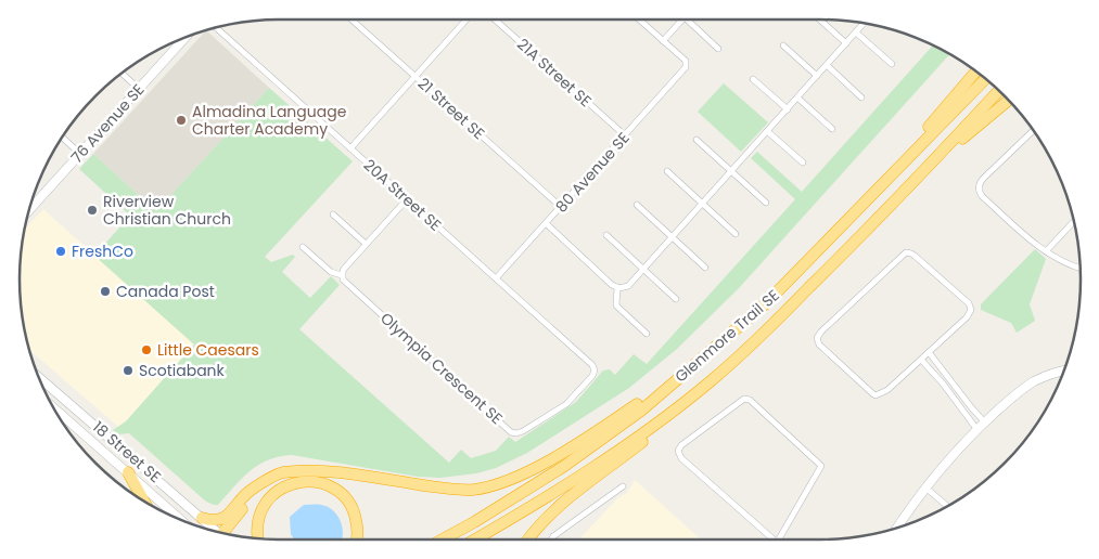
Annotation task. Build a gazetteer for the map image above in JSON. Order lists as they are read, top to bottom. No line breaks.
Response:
{"streets":{"highway":["Glenmore Trail SE"],"street":["21A Street SE","21 Street SE","76 Avenue SE","80 Avenue SE","20A Street SE","Olympia Crescent SE","18 Street SE"]},"crossings":[["21A Street SE","80 Avenue SE"],["21 Street SE","80 Avenue SE"],["80 Avenue SE","20A Street SE"],["20A Street SE","Olympia Crescent SE"]],"places":["Almadina Language Charter Academy","Riverview Christian Church","FreshCo","Canada Post","Little Caesars","Scotiabank"]}
